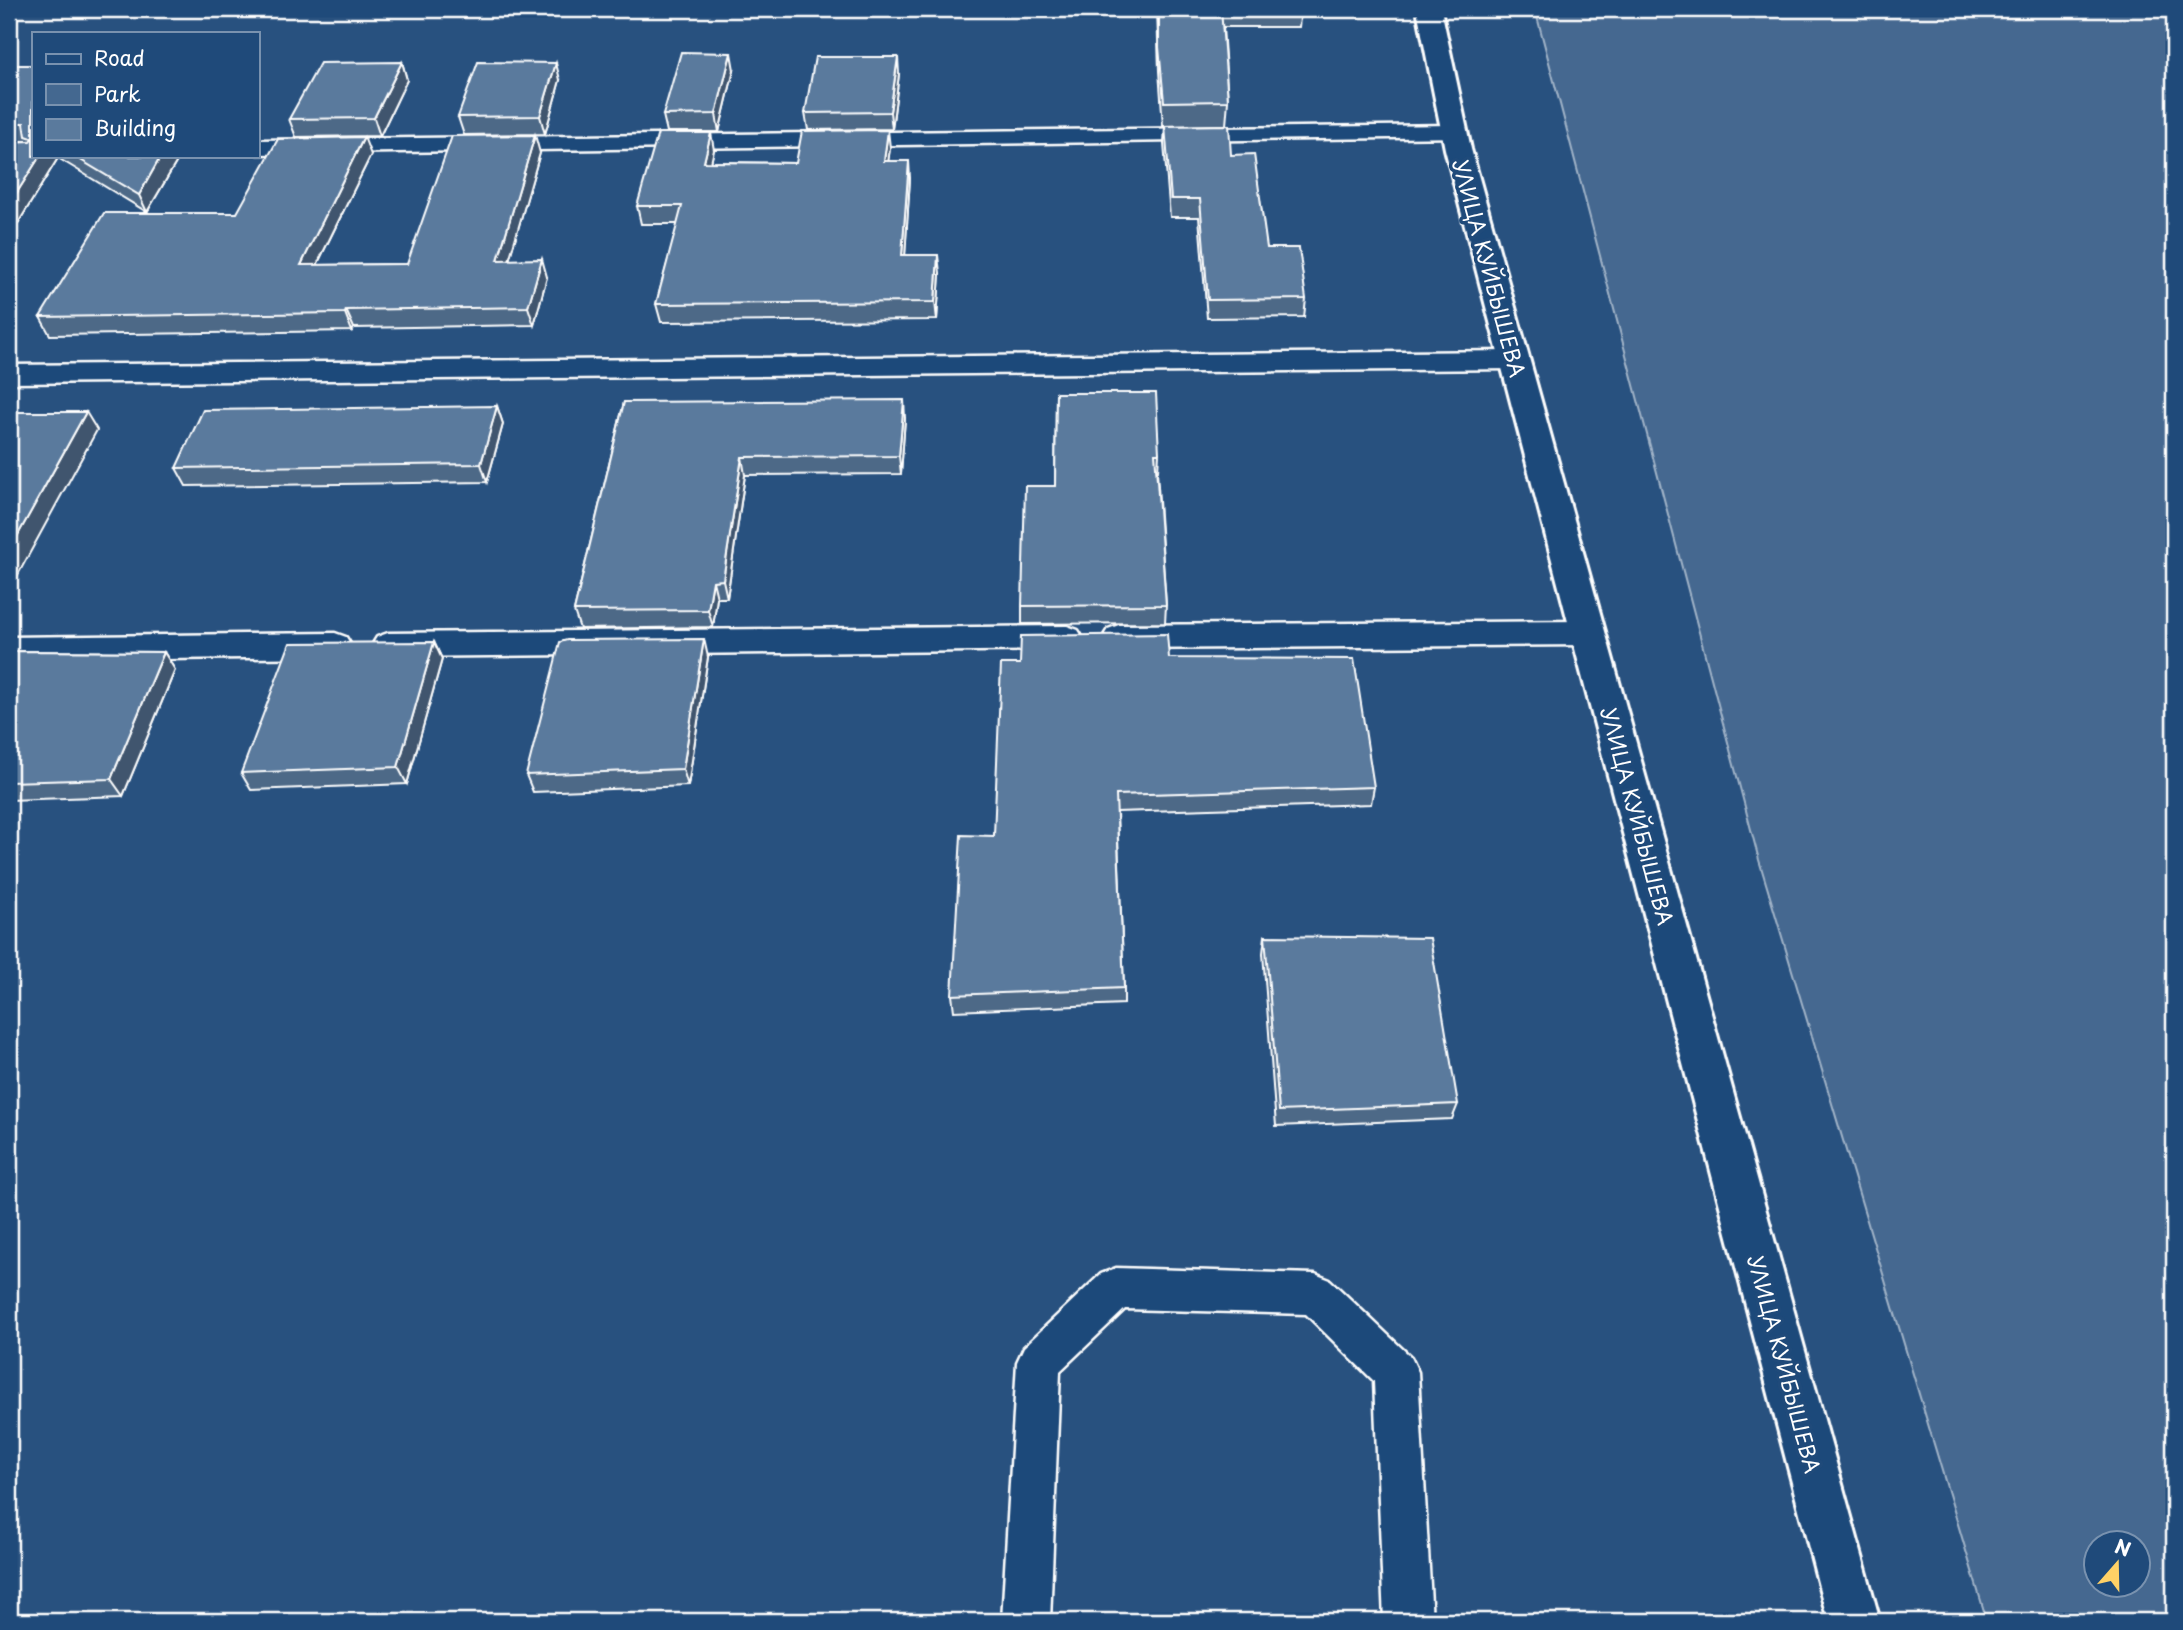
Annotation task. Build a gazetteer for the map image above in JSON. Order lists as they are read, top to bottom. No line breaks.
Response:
{"streets":{"street":["УЛИЦА КУЙБЫШЕВА"]},"legend":["Road","Park","Building"],"north":"top"}
